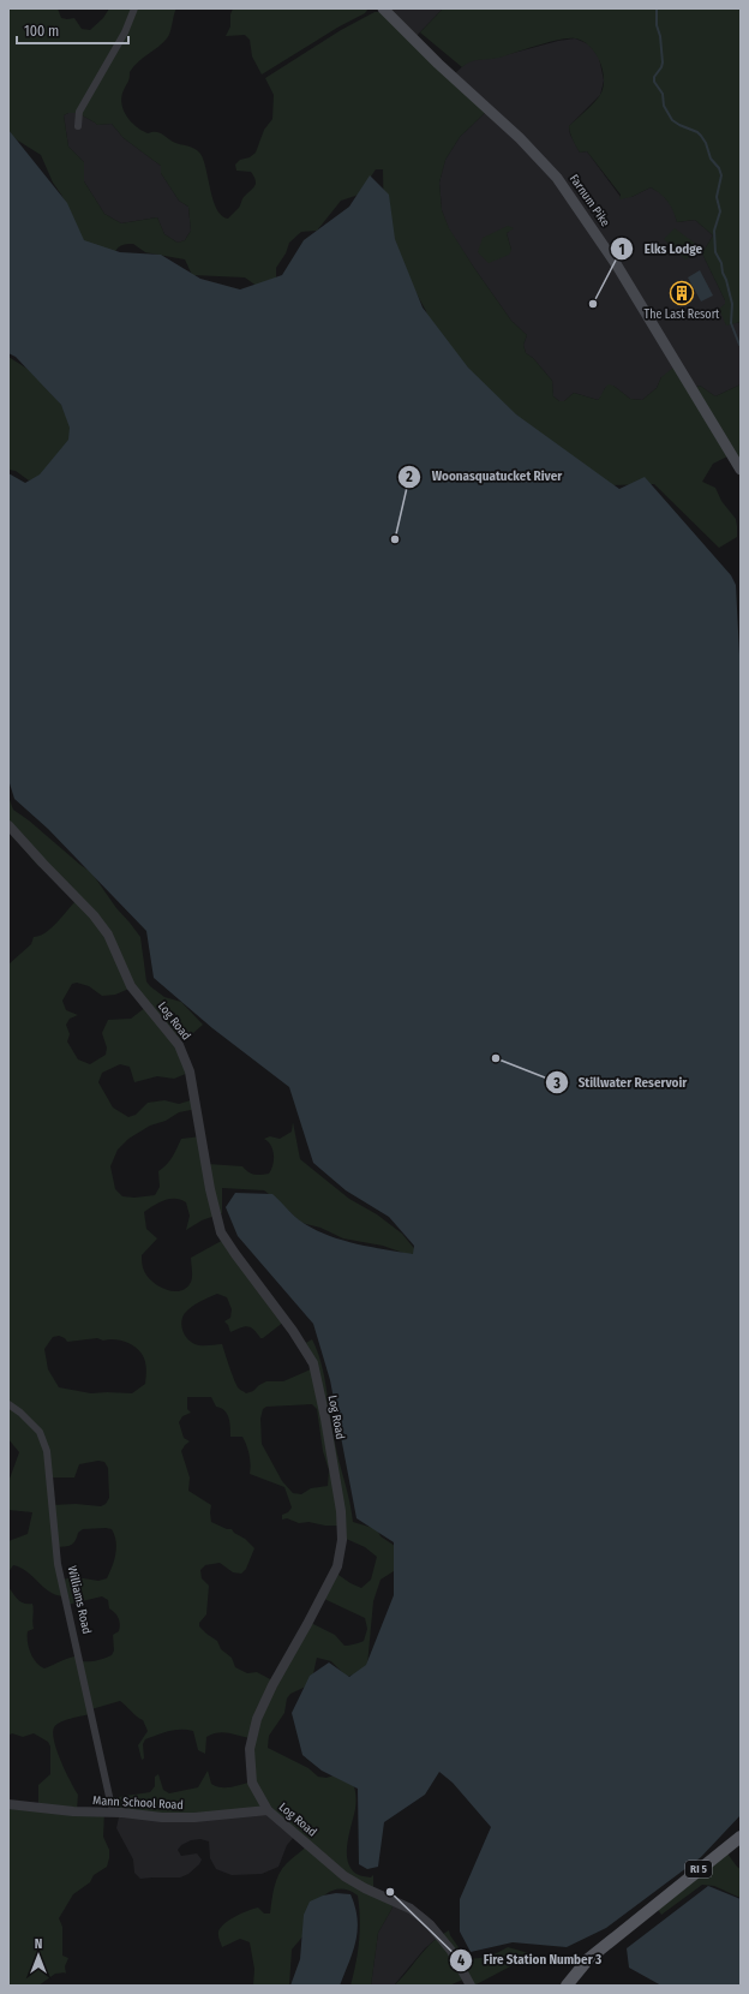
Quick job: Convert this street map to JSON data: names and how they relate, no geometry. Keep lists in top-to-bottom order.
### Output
{
  "streets": {
    "main road": ["Farnum Pike", "RI 5"],
    "street": ["Log Road", "Williams Road", "Mann School Road"]
  },
  "crossings": [
    ["Log Road", "Mann School Road"],
    ["Williams Road", "Mann School Road"]
  ],
  "places": {
    "building": ["The Last Resort"],
    "other": [
      "Elks Lodge",
      "Woonasquatucket River",
      "Stillwater Reservoir",
      "Fire Station Number 3"
    ]
  },
  "scale_bar": "100 m",
  "north": "top"
}
